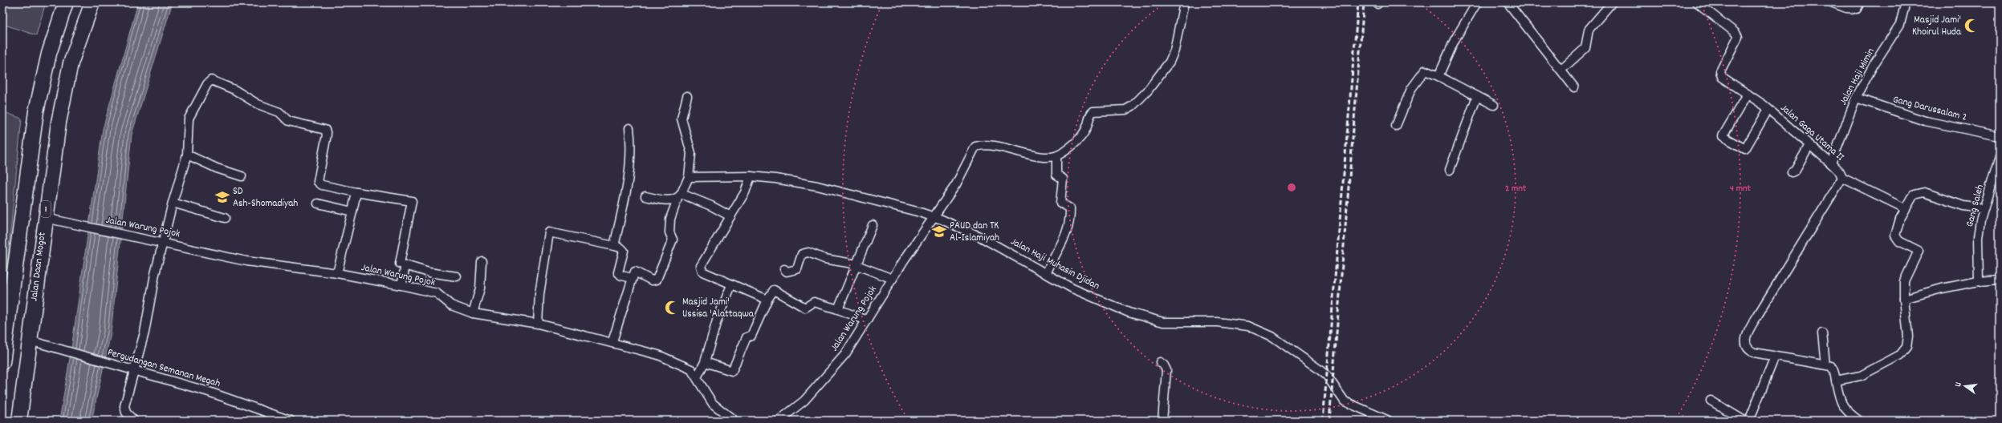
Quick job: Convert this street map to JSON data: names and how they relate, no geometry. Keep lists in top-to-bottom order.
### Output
{
  "streets": {
    "highway": ["1", "Jalan Daan Mogot"],
    "street": [
      "Jalan Haji Mimin",
      "Gang Darussalam 2",
      "Jalan Gaga Utama II",
      "Gang Saleh",
      "Jalan Warung Pojok",
      "Jalan Haji Muhasin Djidan",
      "Pergudangan Semanan Megah"
    ]
  },
  "crossings": [
    ["Jalan Haji Mimin", "Gang Darussalam 2"],
    ["Jalan Haji Mimin", "Jalan Gaga Utama II"],
    ["Jalan Warung Pojok", "Jalan Haji Muhasin Djidan"],
    ["Jalan Warung Pojok", "Jalan Daan Mogot"],
    ["Jalan Daan Mogot", "Pergudangan Semanan Megah"]
  ],
  "places": {
    "mosque": ["Masjid Jami' Khoirul Huda", "Masjid Jami' Ussisa 'Alattaqwa"],
    "school or university": ["SD Ash-Shomadiyah", "PAUD dan TK Al-Islamiyah"]
  },
  "north": "left",
  "rings": ["2 mnt", "4 mnt"]
}
